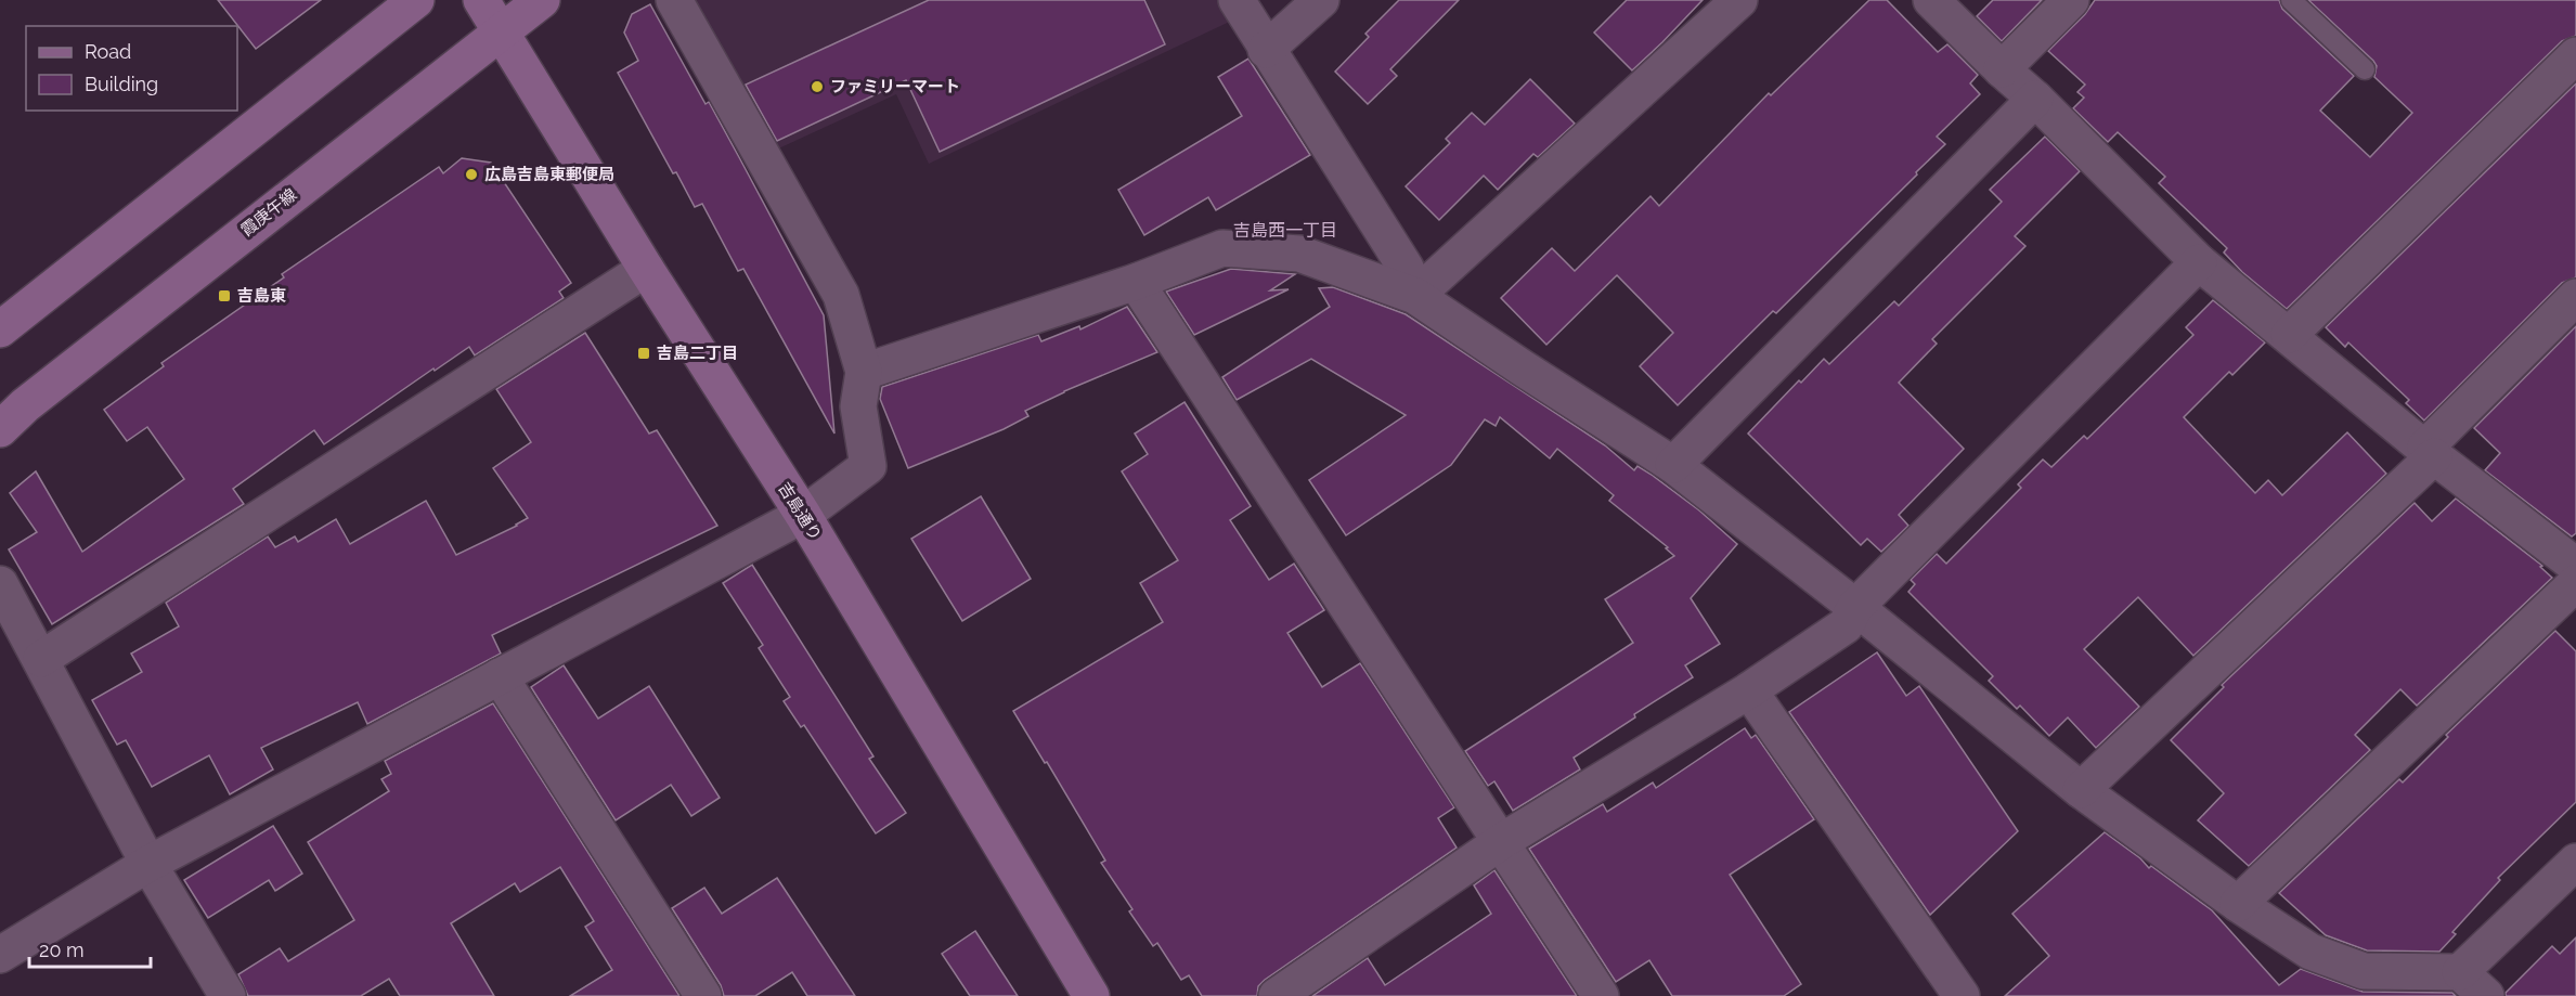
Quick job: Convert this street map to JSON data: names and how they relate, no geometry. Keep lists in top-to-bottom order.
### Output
{
  "streets": {
    "street": ["霞庚午線", "吉島通り"]
  },
  "crossings": [
    ["霞庚午線", "吉島通り"]
  ],
  "districts": ["吉島西一丁目"],
  "places": {
    "other": ["ファミリーマート", "広島吉島東郵便局"],
    "transit": ["吉島東", "吉島二丁目"]
  },
  "legend": ["Road", "Building"],
  "scale_bar": "20 m"
}
